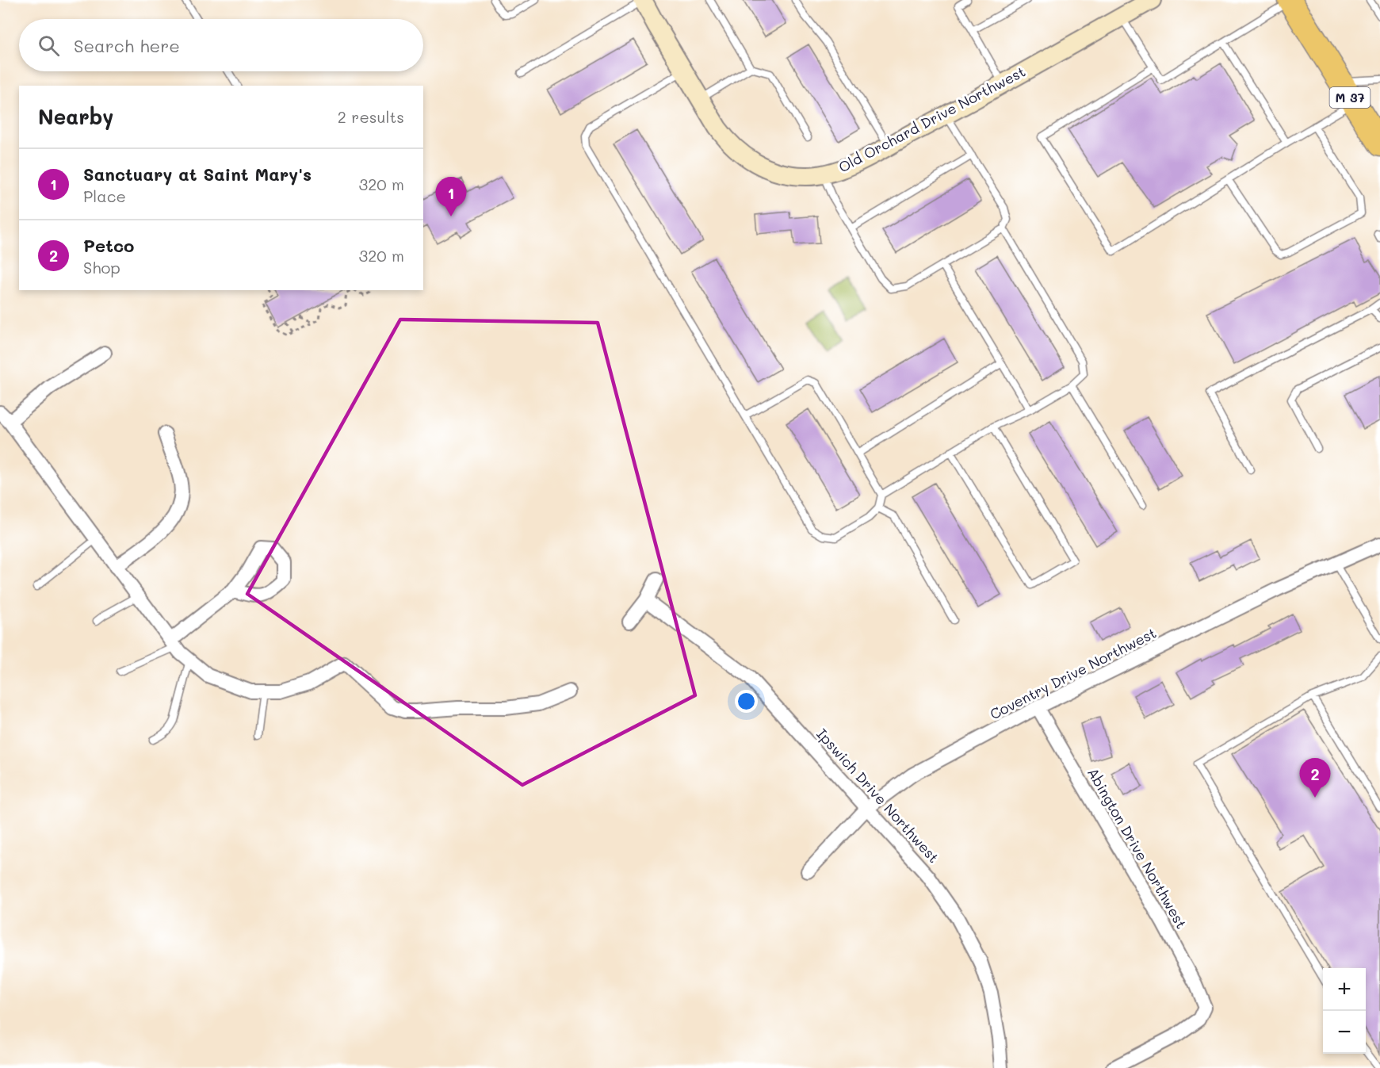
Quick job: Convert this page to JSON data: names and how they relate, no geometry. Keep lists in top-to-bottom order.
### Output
{
  "streets": {
    "highway": ["M 37"],
    "street": [
      "Old Orchard Drive Northwest",
      "Coventry Drive Northwest",
      "Ipswich Drive Northwest",
      "Abington Drive Northwest"
    ]
  },
  "crossings": [
    ["Coventry Drive Northwest", "Ipswich Drive Northwest"],
    ["Coventry Drive Northwest", "Abington Drive Northwest"]
  ],
  "page": {
    "search": "Search here",
    "heading": ["Nearby", "2 results"],
    "list": [
      {
        "mark": "1",
        "name": "Sanctuary at Saint Mary's",
        "note": "Place",
        "value": "320 m"
      },
      {
        "mark": "2",
        "name": "Petco",
        "note": "Shop",
        "value": "320 m"
      }
    ],
    "pins": ["1", "2"],
    "map_buttons": ["+", "−"]
  }
}
